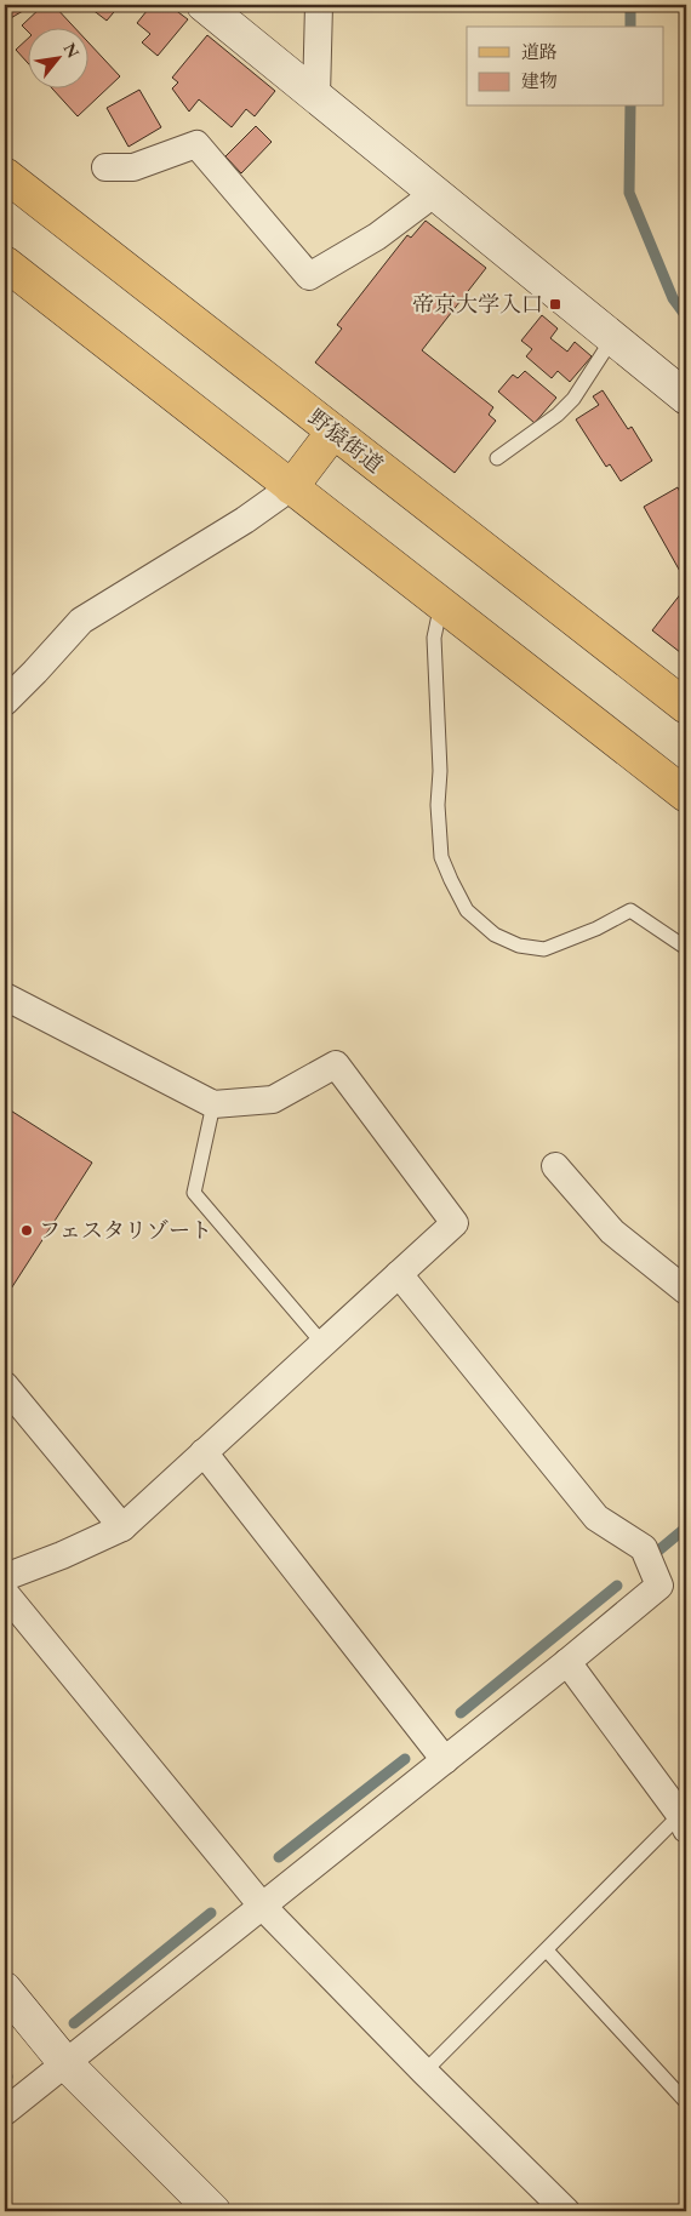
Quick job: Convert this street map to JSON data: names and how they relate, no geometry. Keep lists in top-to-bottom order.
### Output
{
  "streets": {
    "main road": ["野猿街道"]
  },
  "places": {
    "transit": ["帝京大学入口"],
    "other": ["フェスタリゾート"]
  },
  "legend": ["道路", "建物"],
  "north": "top right"
}
